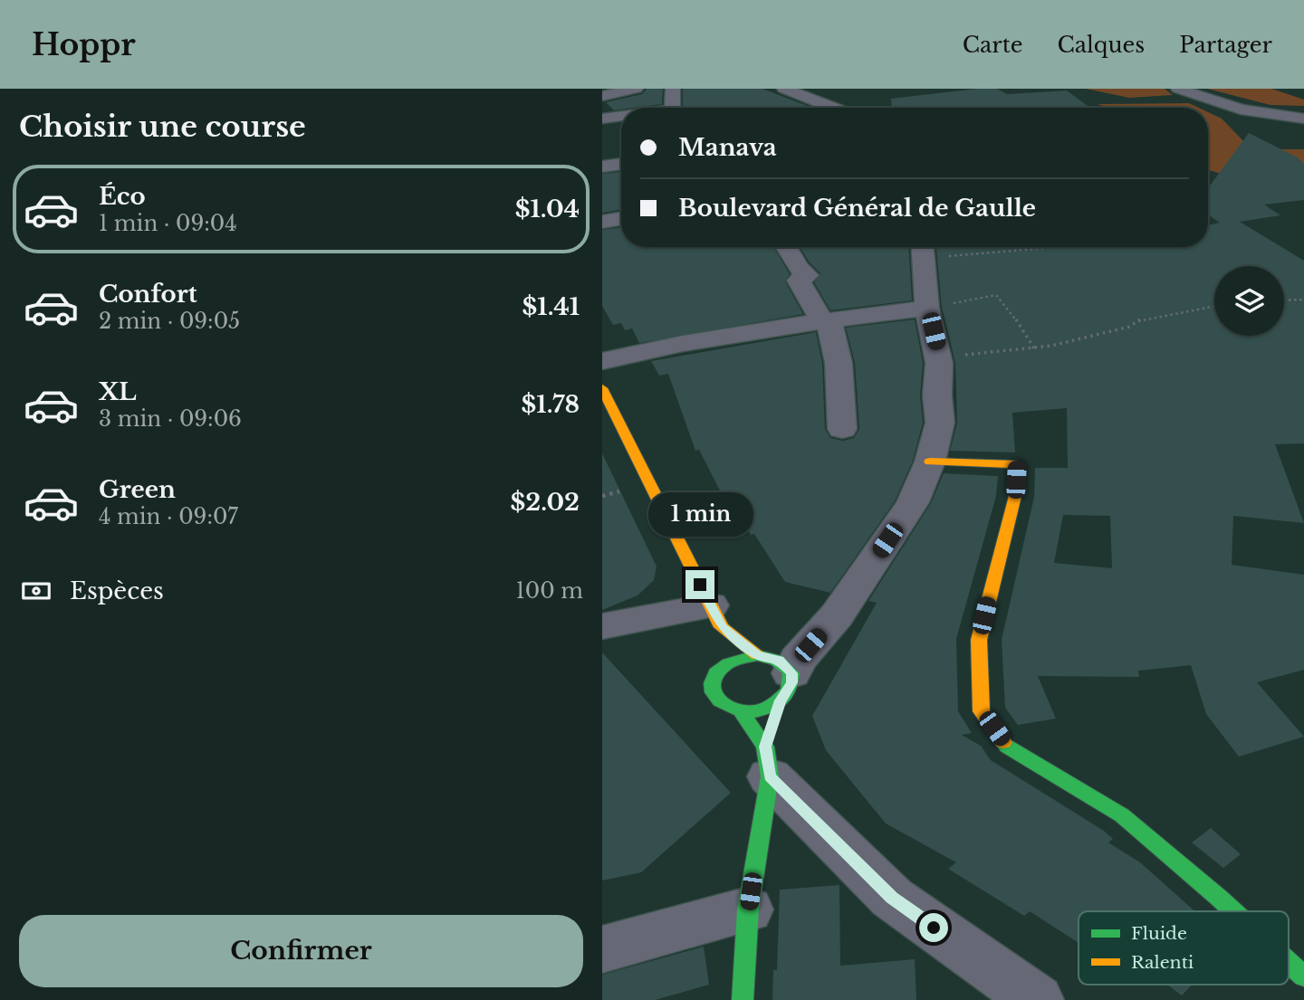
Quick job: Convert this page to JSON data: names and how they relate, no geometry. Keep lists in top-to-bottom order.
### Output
{
  "legend": ["Fluide", "Ralenti"],
  "page": {
    "header": "Hoppr",
    "nav": ["Carte", "Calques", "Partager"],
    "heading": "Choisir une course",
    "banner": ["Manava", "Boulevard Général de Gaulle"],
    "list": [
      {
        "name": "Éco",
        "note": "1 min · 09:04",
        "value": "$1.04"
      },
      {
        "name": "Confort",
        "note": "2 min · 09:05",
        "value": "$1.41"
      },
      {
        "name": "XL",
        "note": "3 min · 09:06",
        "value": "$1.78"
      },
      {
        "name": "Green",
        "note": "4 min · 09:07",
        "value": "$2.02"
      }
    ],
    "bubble": "1 min",
    "pay": ["Espèces", "100 m"],
    "buttons": "Confirmer"
  }
}
